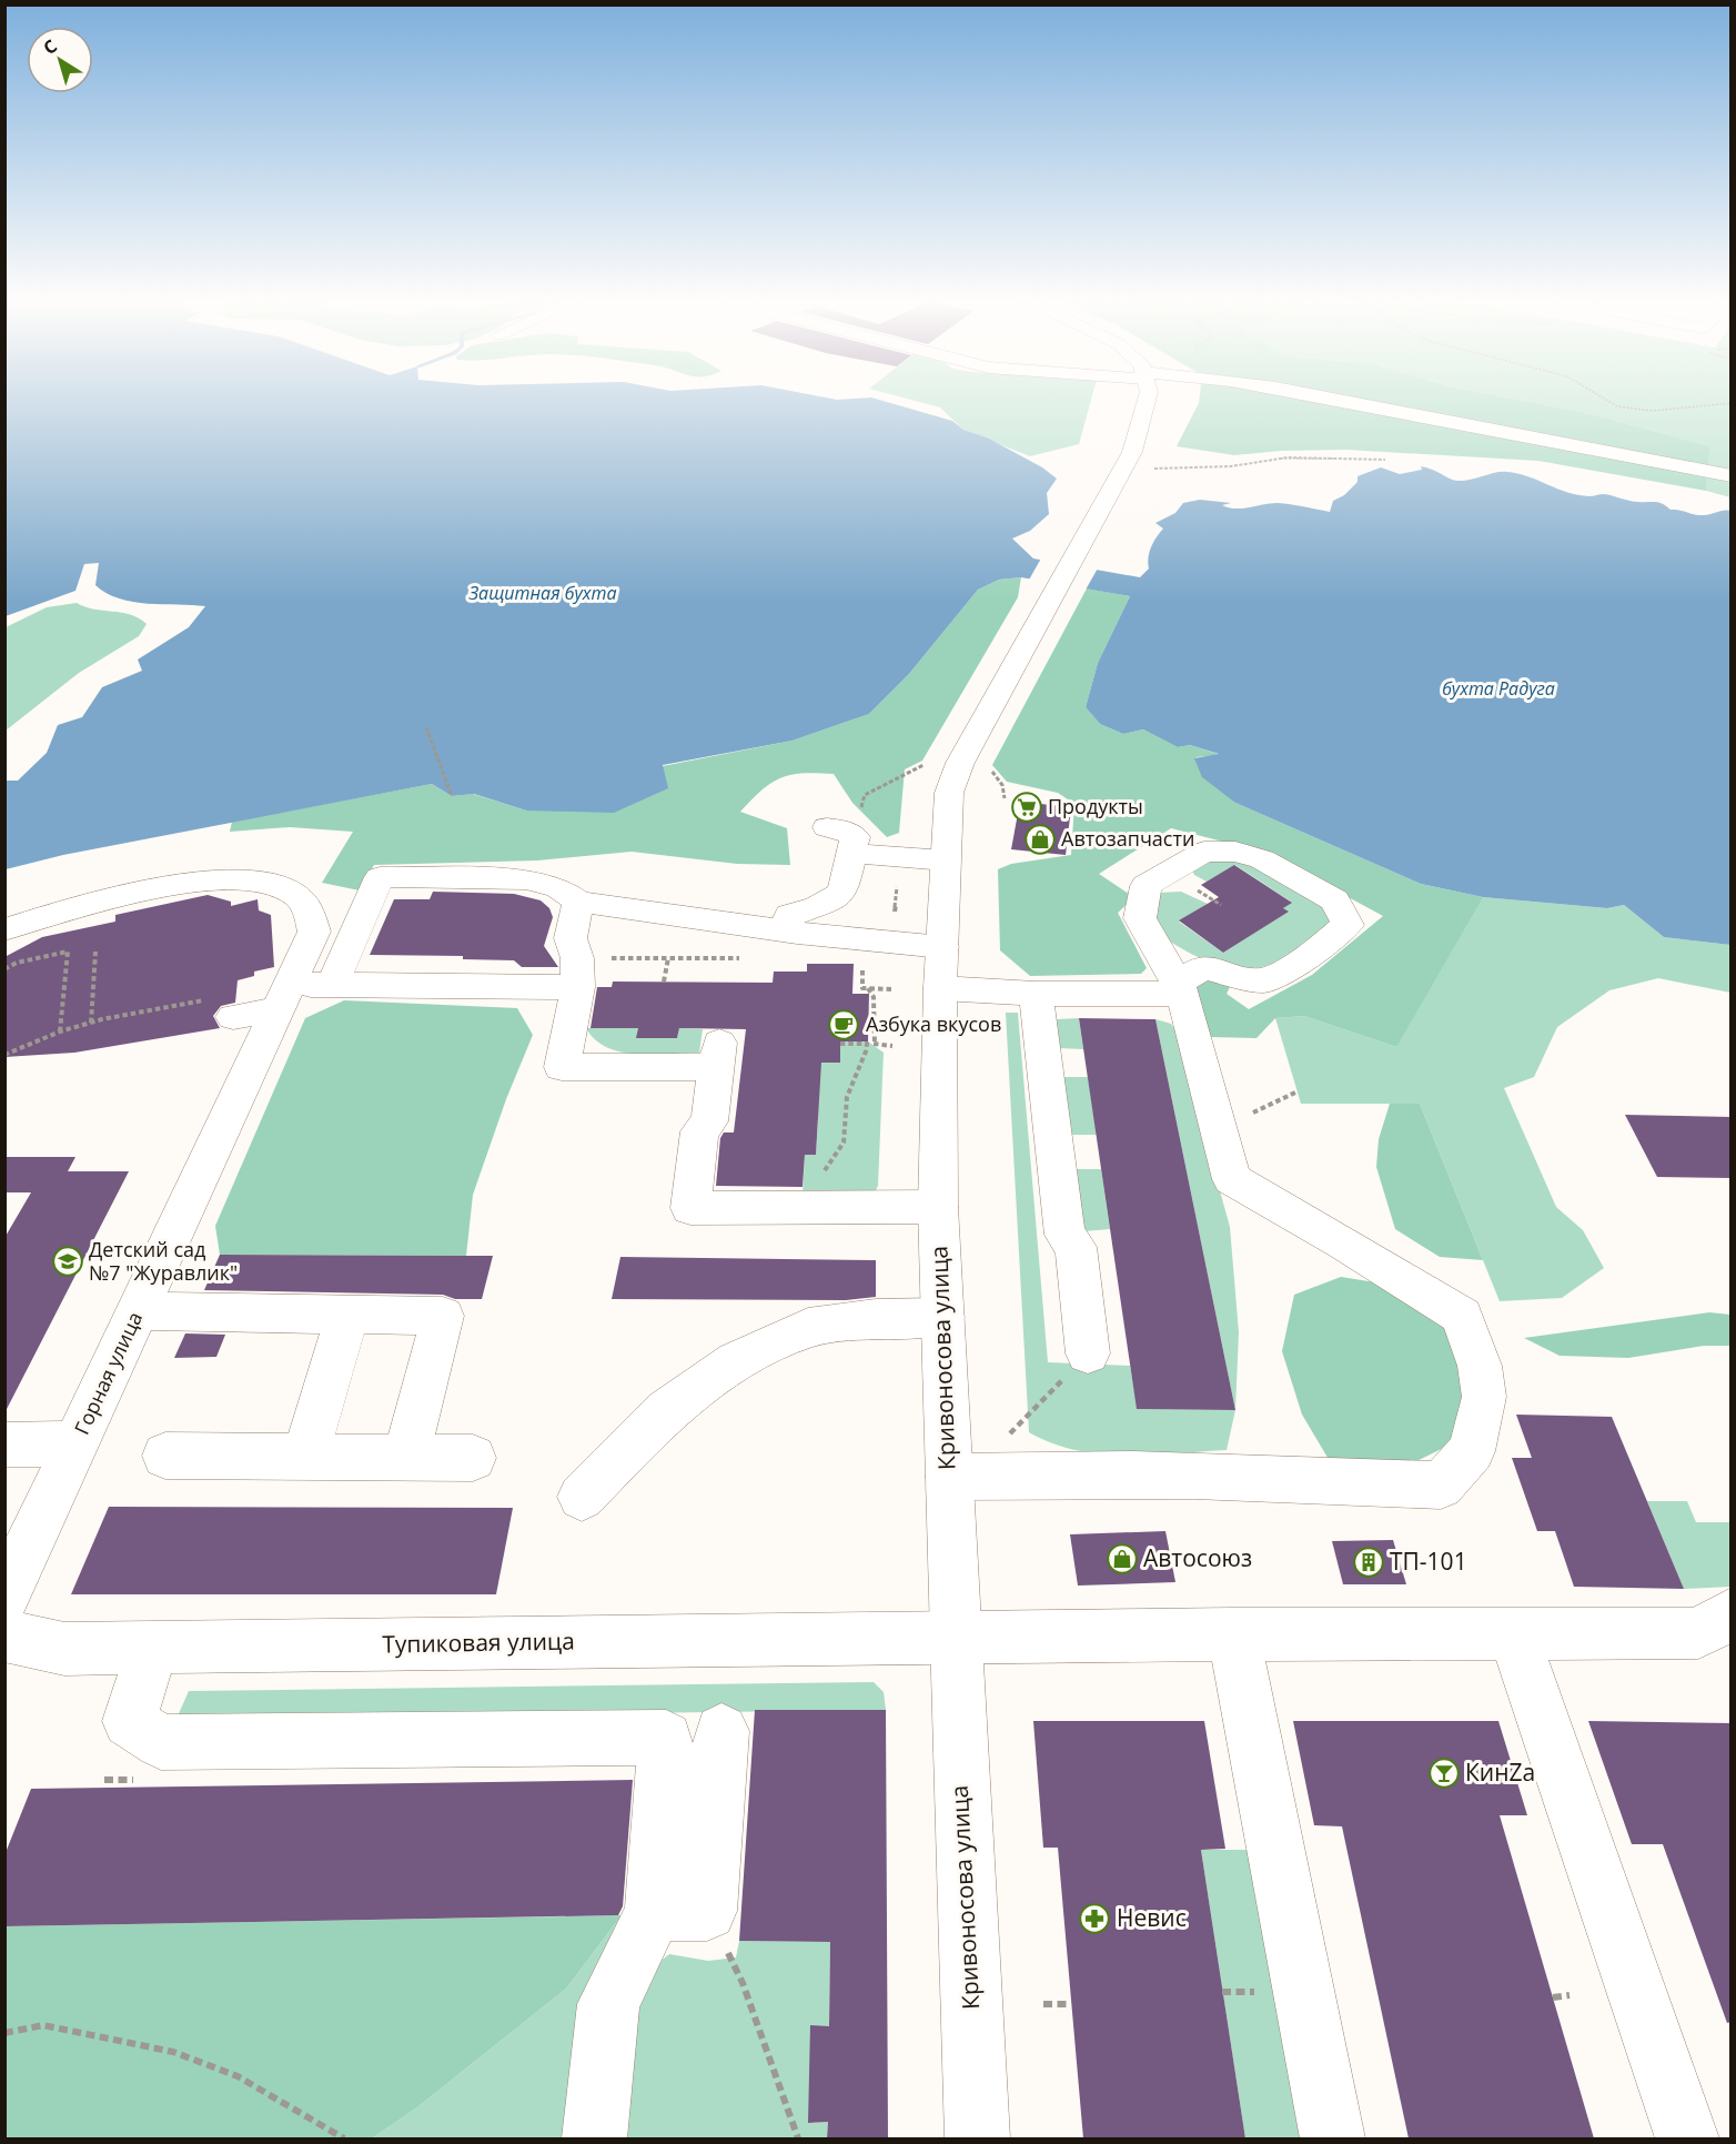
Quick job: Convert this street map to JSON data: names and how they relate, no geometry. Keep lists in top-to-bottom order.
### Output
{
  "streets": {
    "street": ["Кривоносова улица", "Горная улица", "Тупиковая улица"]
  },
  "crossings": [
    ["Кривоносова улица", "Тупиковая улица"]
  ],
  "water": ["Защитная бухта", "бухта Радуга"],
  "places": {
    "supermarket": ["Продукты"],
    "shop": ["Автозапчасти", "Автосоюз"],
    "cafe": ["Азбука вкусов"],
    "school or university": ["Детский сад №7 \"Журавлик\""],
    "building": ["ТП-101"],
    "bar": ["КинZa"],
    "pharmacy": ["Невис"]
  },
  "north": "top left"
}
